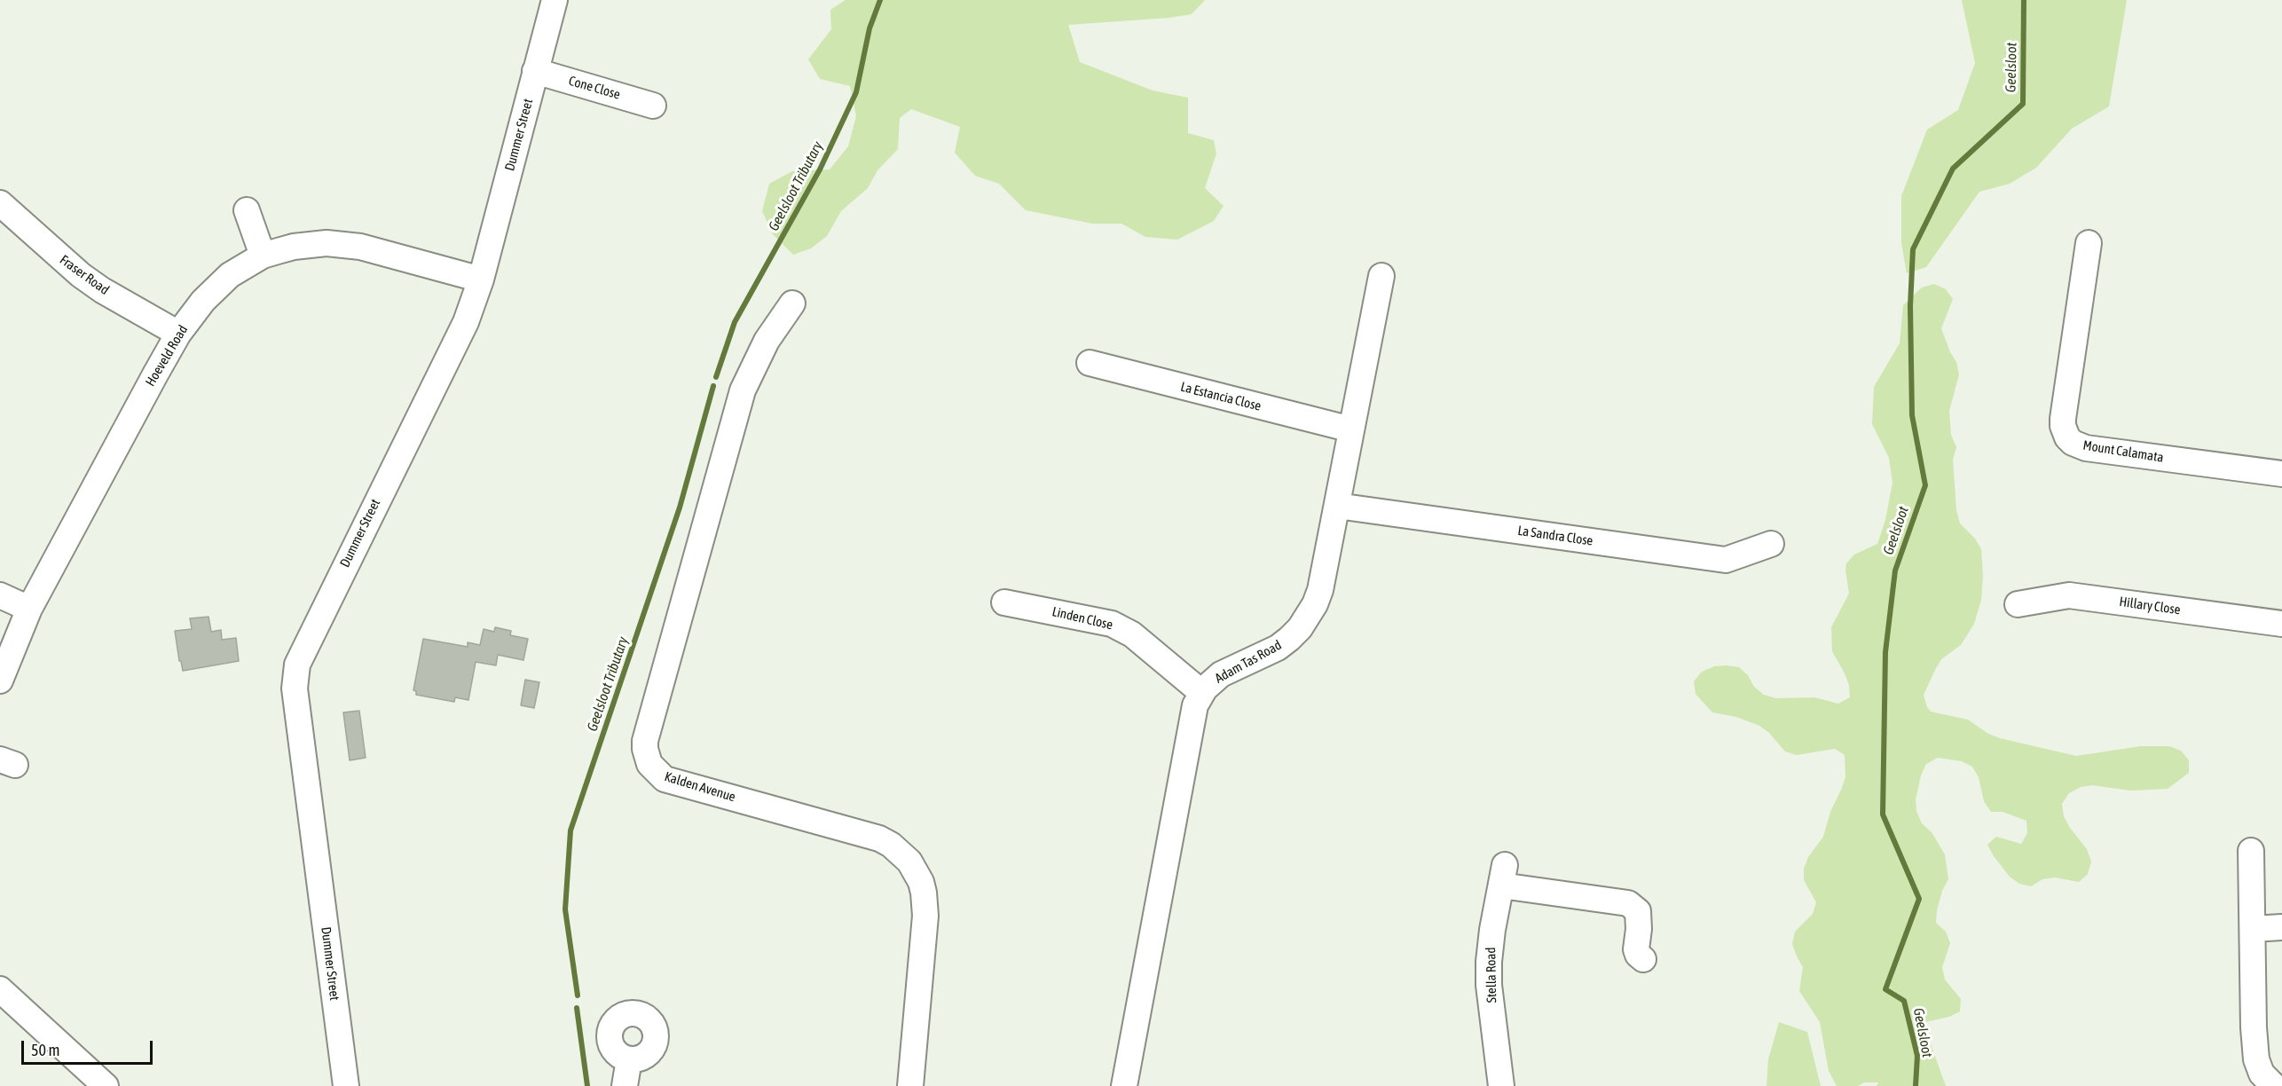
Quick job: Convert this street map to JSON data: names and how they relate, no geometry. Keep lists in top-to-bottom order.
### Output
{
  "streets": {
    "street": [
      "Cone Close",
      "Dummer Street",
      "Fraser Road",
      "Hoeveld Road",
      "La Estancia Close",
      "Mount Calamata",
      "La Sandra Close",
      "Hillary Close",
      "Linden Close",
      "Adam Tas Road",
      "Kalden Avenue",
      "Stella Road"
    ]
  },
  "crossings": [
    ["Cone Close", "Dummer Street"],
    ["Dummer Street", "Hoeveld Road"],
    ["Fraser Road", "Hoeveld Road"],
    ["La Estancia Close", "Adam Tas Road"],
    ["La Sandra Close", "Adam Tas Road"],
    ["Linden Close", "Adam Tas Road"]
  ],
  "water": ["Geelsloot", "Geelsloot Tributary"],
  "scale_bar": "50 m"
}
